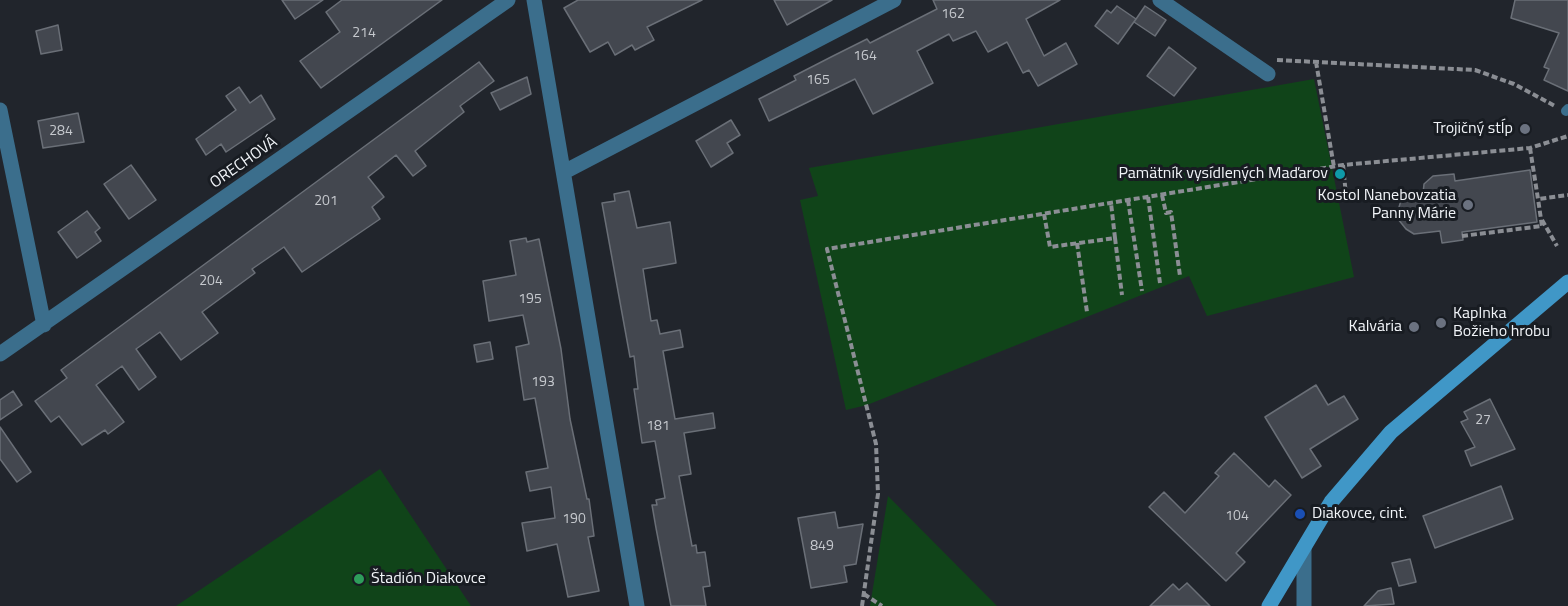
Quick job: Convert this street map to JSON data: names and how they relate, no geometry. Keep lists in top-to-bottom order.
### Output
{
  "streets": {
    "street": ["ORECHOVÁ"]
  },
  "places": [
    "Trojičný stĺp",
    "Pamätník vysídlených Maďarov",
    "Kostol Nanebovzatia Panny Márie",
    "Kaplnka Božieho hrobu",
    "Kalvária",
    "Diakovce, cint.",
    "Štadión Diakovce"
  ],
  "house_numbers": [
    "162",
    "214",
    "164",
    "165",
    "284",
    "201",
    "204",
    "195",
    "193",
    "27",
    "181",
    "104",
    "190",
    "849"
  ]
}
